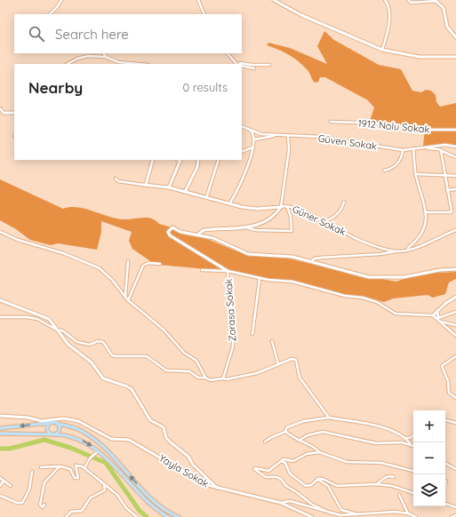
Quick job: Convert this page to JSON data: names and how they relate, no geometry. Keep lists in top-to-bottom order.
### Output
{
  "streets": {
    "street": [
      "1912 Nolu Sokak",
      "Güven Sokak",
      "Güner Sokak",
      "Zorasa Sokak",
      "Yayla Sokak"
    ]
  },
  "page": {
    "search": "Search here",
    "heading": ["Nearby", "0 results"],
    "map_buttons": ["+", "−"]
  }
}
